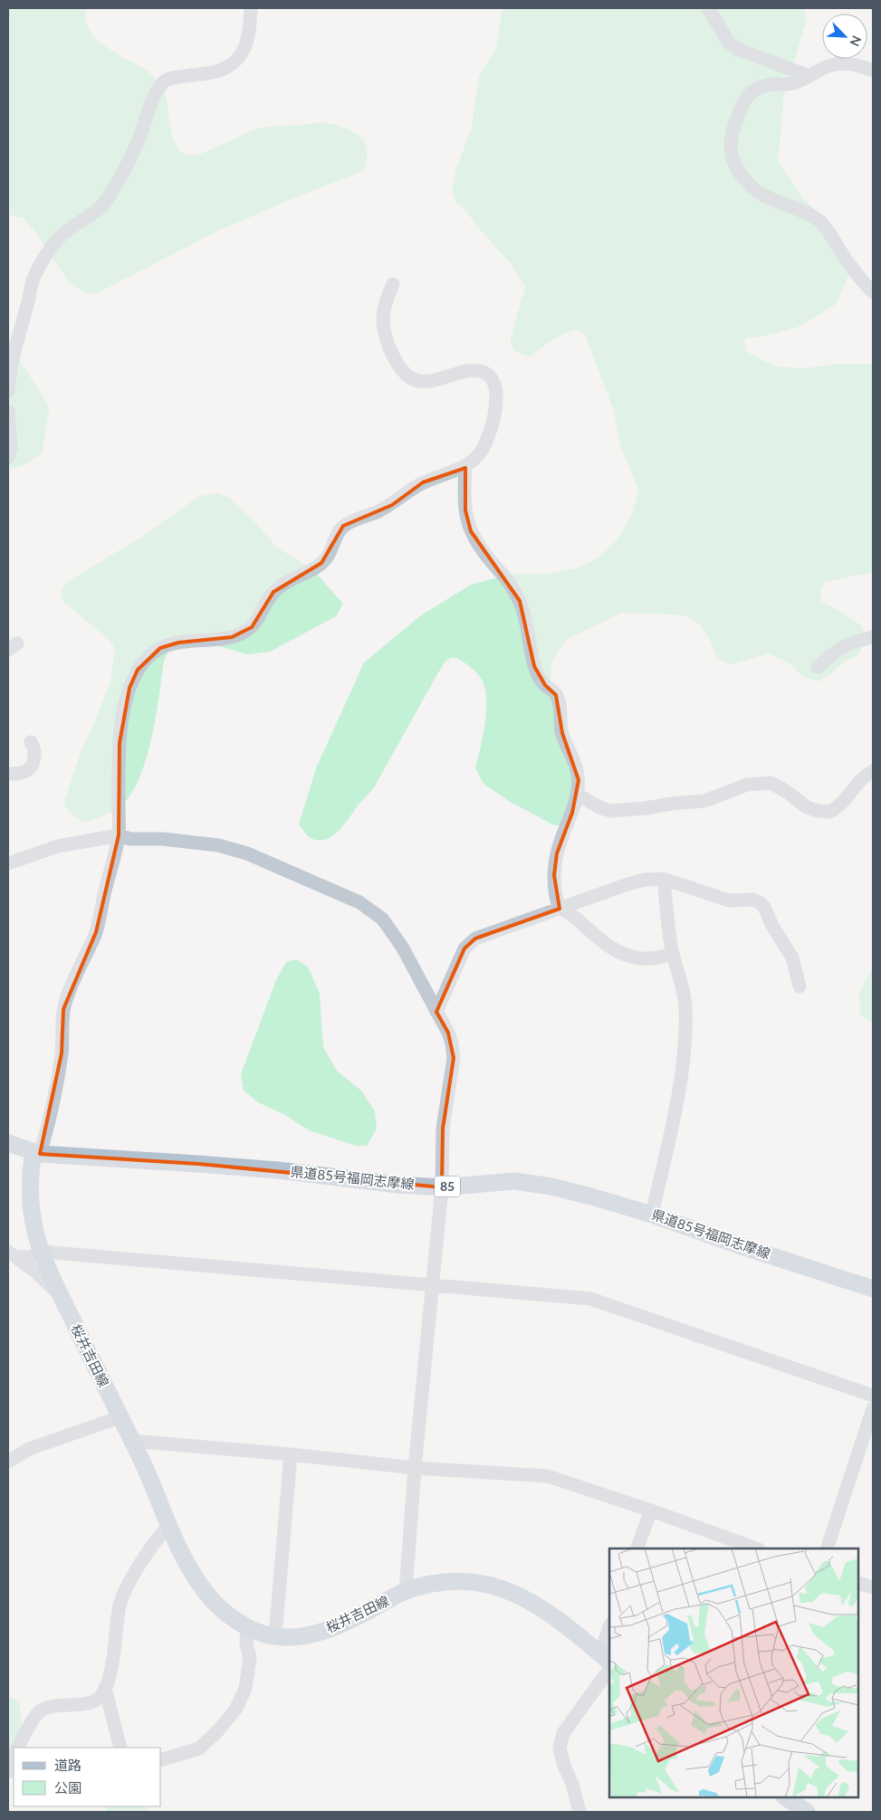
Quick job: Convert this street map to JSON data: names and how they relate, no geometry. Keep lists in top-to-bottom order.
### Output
{
  "streets": {
    "main road": ["県道85号福岡志摩線", "85", "桜井吉田線"]
  },
  "crossings": [
    ["県道85号福岡志摩線", "桜井吉田線"]
  ],
  "legend": ["道路", "公園"],
  "north": "bottom right"
}
